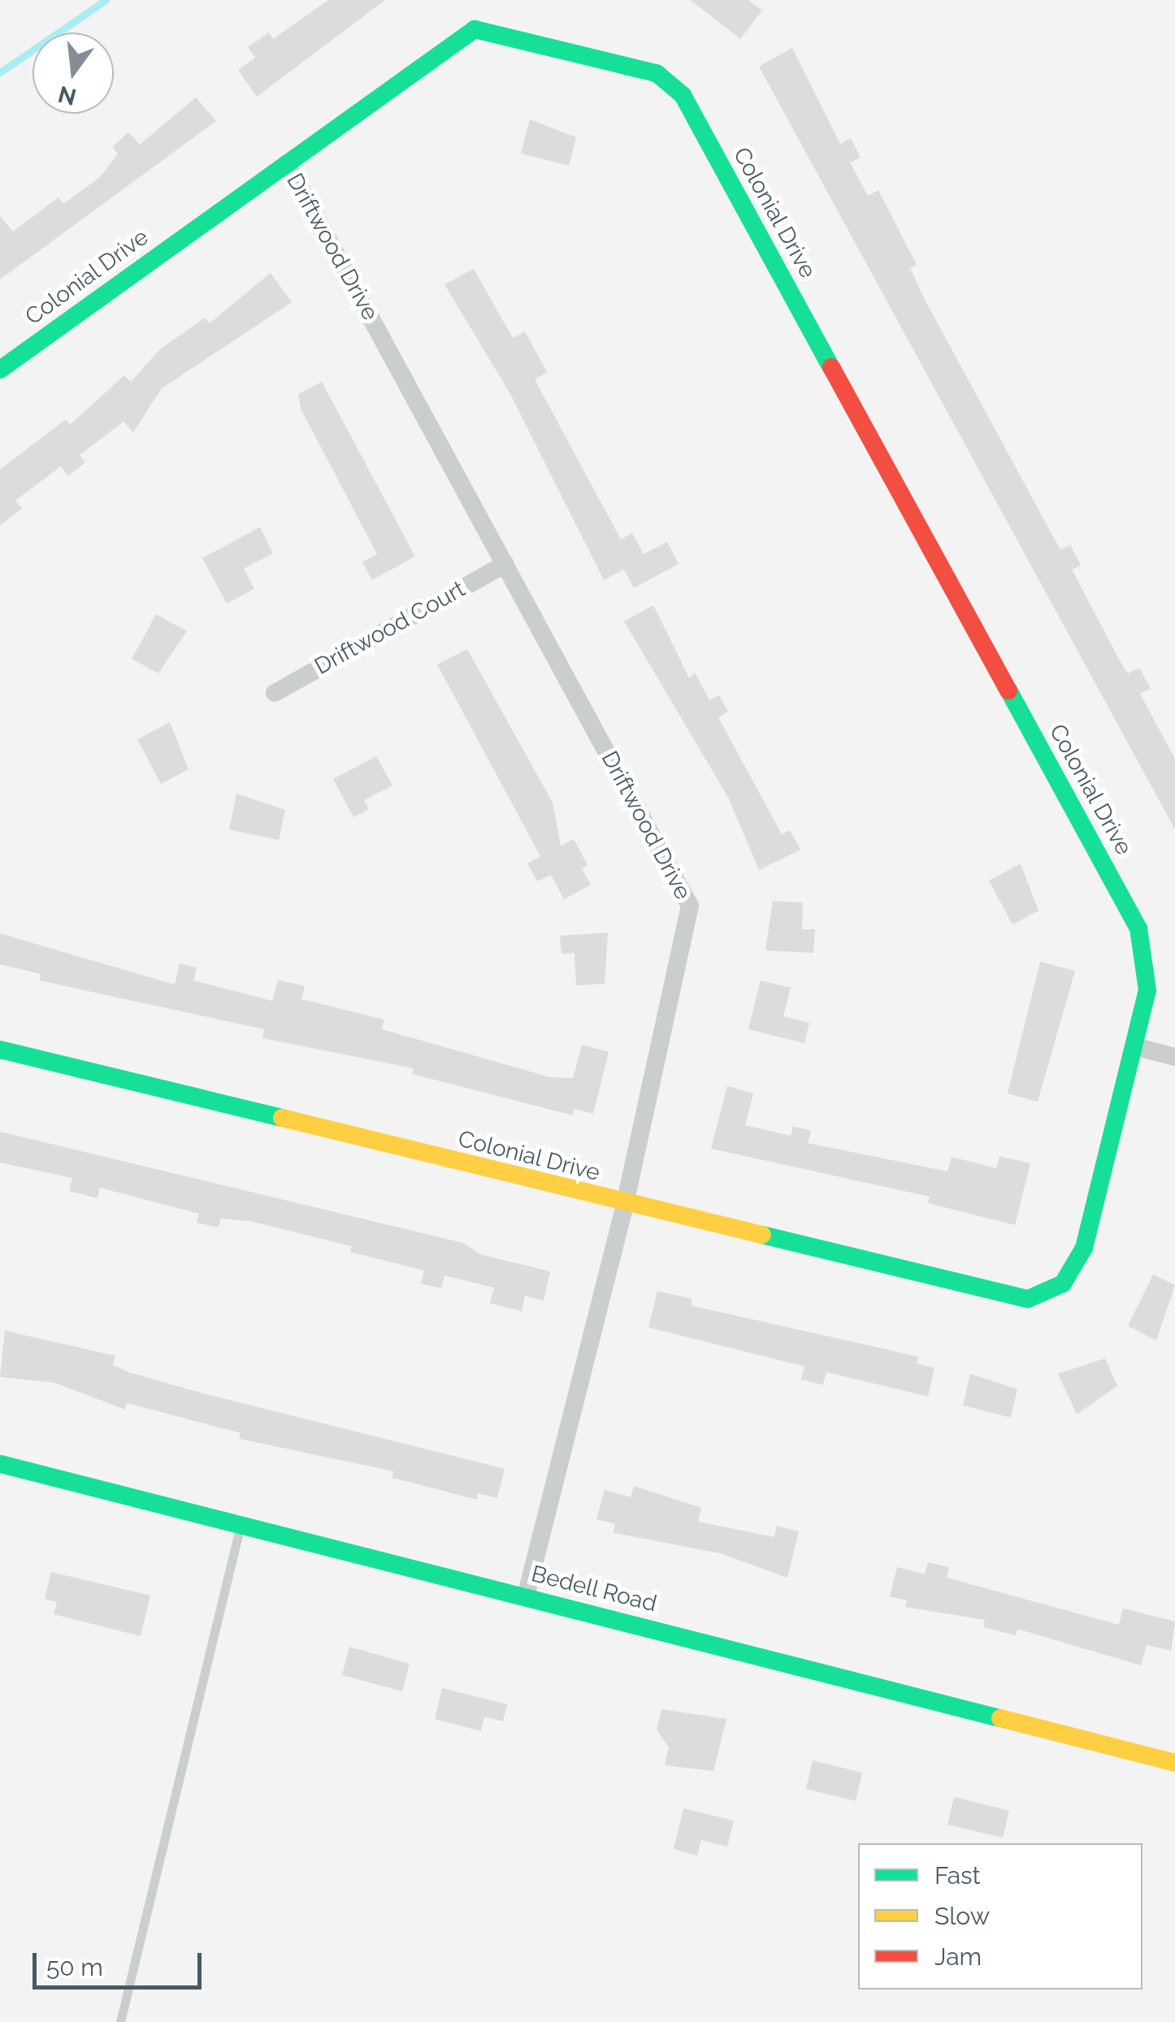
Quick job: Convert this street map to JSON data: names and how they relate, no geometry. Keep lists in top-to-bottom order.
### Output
{
  "streets": {
    "street": [
      "Colonial Drive",
      "Driftwood Drive",
      "Driftwood Court",
      "Bedell Road"
    ]
  },
  "crossings": [
    ["Colonial Drive", "Driftwood Drive"],
    ["Driftwood Drive", "Driftwood Court"],
    ["Driftwood Drive", "Bedell Road"]
  ],
  "legend": ["Fast", "Slow", "Jam"],
  "scale_bar": "50 m",
  "north": "bottom"
}
